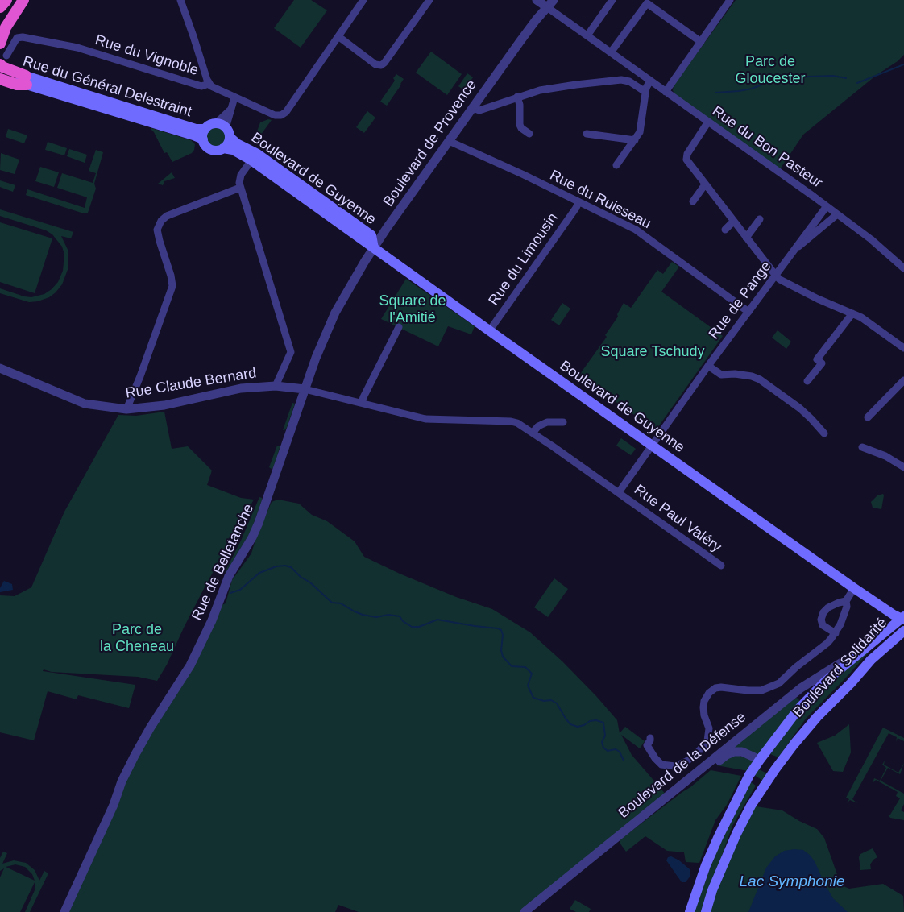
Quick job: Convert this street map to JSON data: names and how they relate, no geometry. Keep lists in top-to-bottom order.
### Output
{
  "streets": {
    "main road": ["Rue du Général Delestraint", "Boulevard de Guyenne", "Boulevard Solidarité"],
    "street": [
      "Rue du Vignoble",
      "Boulevard de Provence",
      "Rue du Bon Pasteur",
      "Rue du Ruisseau",
      "Rue du Limousin",
      "Rue de Pange",
      "Rue Claude Bernard",
      "Rue Paul Valéry",
      "Rue de Belletanche",
      "Boulevard de la Défense"
    ]
  },
  "crossings": [
    ["Rue du Général Delestraint", "Boulevard de Guyenne"],
    ["Boulevard de Provence", "Rue du Bon Pasteur"],
    ["Boulevard de Provence", "Boulevard de Guyenne"],
    ["Boulevard de Provence", "Rue du Ruisseau"],
    ["Boulevard de Provence", "Rue Claude Bernard"],
    ["Boulevard de Provence", "Rue de Belletanche"],
    ["Rue du Bon Pasteur", "Rue de Pange"],
    ["Boulevard de Guyenne", "Rue du Limousin"],
    ["Boulevard de Guyenne", "Rue de Pange"],
    ["Boulevard de Guyenne", "Boulevard Solidarité"],
    ["Rue du Ruisseau", "Rue du Limousin"],
    ["Rue du Ruisseau", "Rue de Pange"],
    ["Rue Claude Bernard", "Rue Paul Valéry"],
    ["Rue Claude Bernard", "Rue de Belletanche"],
    ["Boulevard Solidarité", "Boulevard de la Défense"]
  ],
  "water": ["Lac Symphonie"],
  "parks": [
    "Parc de Gloucester",
    "Square de l'Amitié",
    "Square Tschudy",
    "Parc de la Cheneau"
  ]
}
